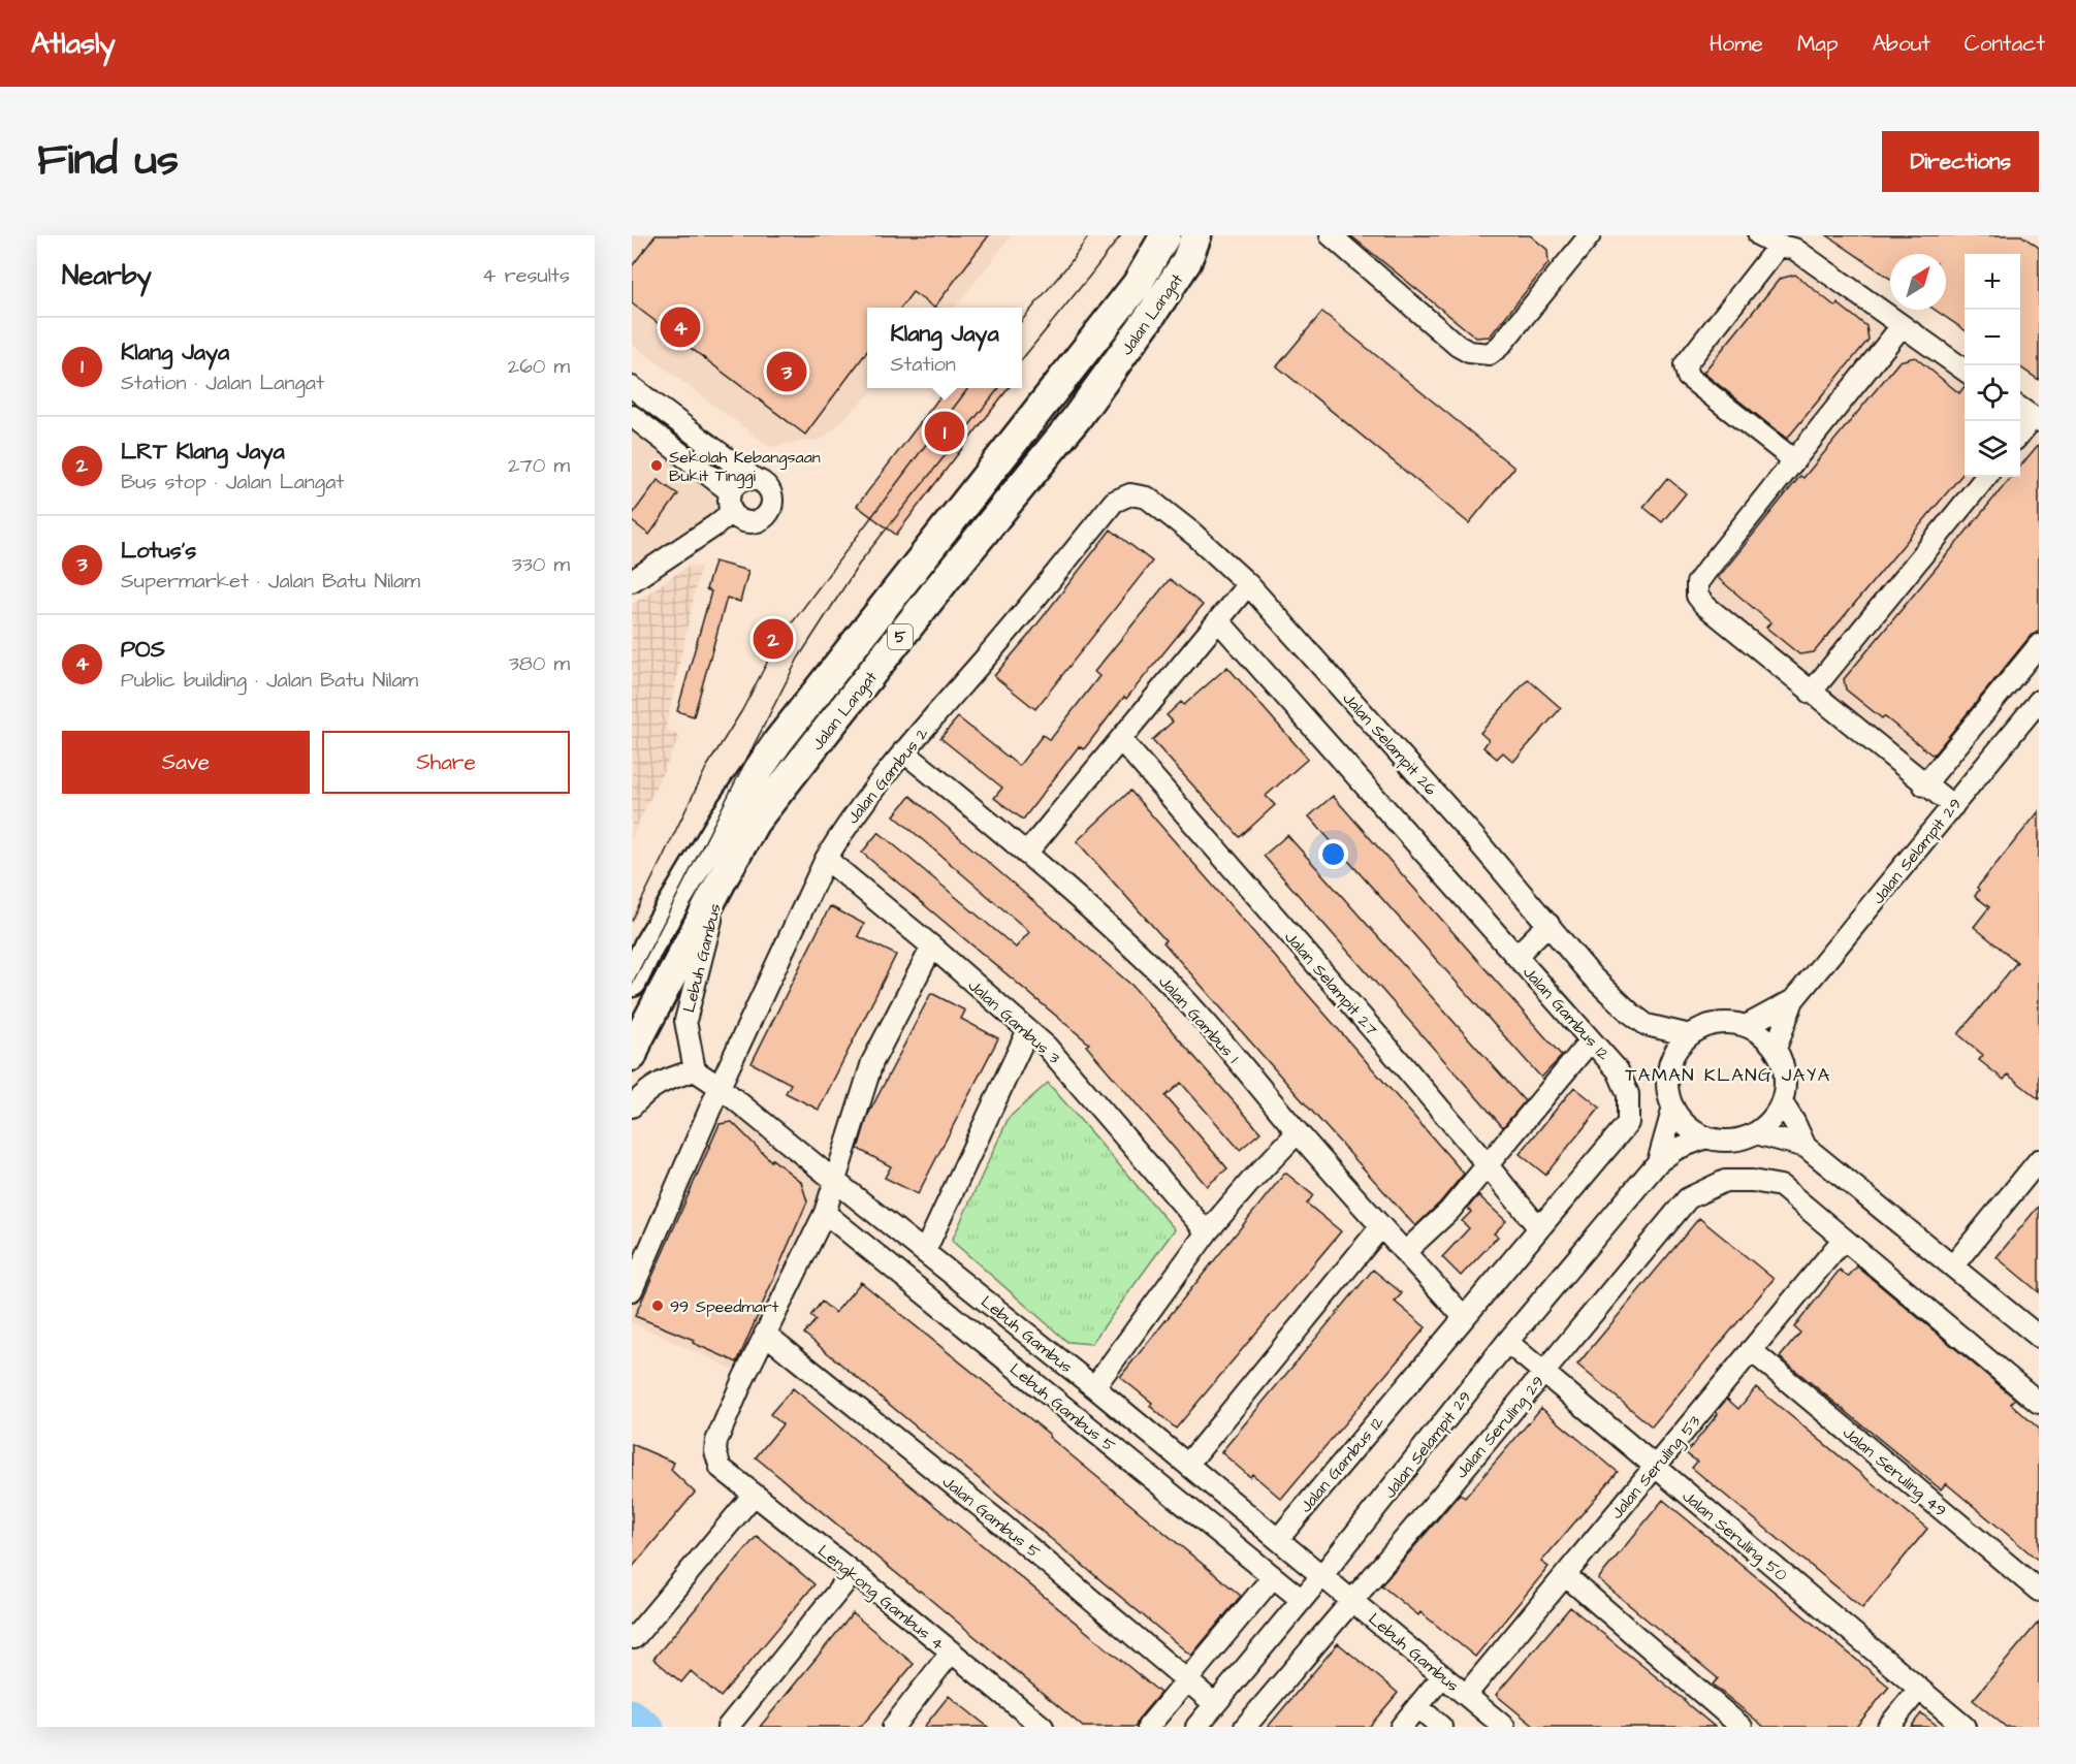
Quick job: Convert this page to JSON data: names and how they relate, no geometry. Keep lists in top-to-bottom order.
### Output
{
  "streets": {
    "highway": ["Jalan Langat", "5"],
    "street": [
      "Jalan Selampit 26",
      "Jalan Gambus 2",
      "Jalan Selampit 29",
      "Lebuh Gambus",
      "Jalan Selampit 27",
      "Jalan Gambus 12",
      "Jalan Gambus 1",
      "Jalan Gambus 3",
      "Lebuh Gambus 5",
      "Jalan Seruling 29",
      "Jalan Seruling 53",
      "Jalan Seruling 49",
      "Jalan Gambus 5",
      "Jalan Seruling 50",
      "Lengkong Gambus 4"
    ]
  },
  "crossings": [
    ["Jalan Langat", "Lebuh Gambus"],
    ["Jalan Selampit 26", "Jalan Gambus 2"],
    ["Jalan Selampit 26", "Jalan Selampit 29"],
    ["Jalan Gambus 2", "Lebuh Gambus"],
    ["Jalan Gambus 2", "Jalan Gambus 1"],
    ["Jalan Gambus 2", "Jalan Gambus 3"],
    ["Jalan Selampit 29", "Lebuh Gambus"],
    ["Jalan Selampit 29", "Lebuh Gambus 5"],
    ["Jalan Selampit 29", "Jalan Gambus 5"],
    ["Jalan Selampit 29", "Jalan Seruling 50"],
    ["Lebuh Gambus", "Jalan Gambus 12"],
    ["Lebuh Gambus", "Jalan Seruling 29"],
    ["Lebuh Gambus", "Jalan Seruling 53"],
    ["Jalan Selampit 27", "Jalan Gambus 12"],
    ["Jalan Gambus 12", "Jalan Gambus 1"],
    ["Jalan Seruling 29", "Jalan Seruling 53"],
    ["Jalan Seruling 29", "Jalan Seruling 50"],
    ["Jalan Seruling 53", "Jalan Seruling 49"],
    ["Jalan Seruling 53", "Jalan Seruling 50"],
    ["Jalan Gambus 5", "Lengkong Gambus 4"]
  ],
  "districts": ["TAMAN KLANG JAYA"],
  "places": ["Sekolah Kebangsaan Bukit Tinggi", "99 Speedmart"],
  "north": "top right",
  "page": {
    "header": "Atlasly",
    "nav": [
      "Home",
      "Map",
      "About",
      "Contact"
    ],
    "title": "Find us",
    "buttons": [
      "Directions",
      ["Save", "Share"]
    ],
    "heading": ["Nearby", "4 results"],
    "map_buttons": ["+", "−"],
    "pins": [
      "4",
      "3",
      "1",
      "2"
    ],
    "popup": ["Klang Jaya", "Station"],
    "list": [
      {
        "mark": "1",
        "name": "Klang Jaya",
        "note": "Station · Jalan Langat",
        "value": "260 m"
      },
      {
        "mark": "2",
        "name": "LRT Klang Jaya",
        "note": "Bus stop · Jalan Langat",
        "value": "270 m"
      },
      {
        "mark": "3",
        "name": "Lotus's",
        "note": "Supermarket · Jalan Batu Nilam",
        "value": "330 m"
      },
      {
        "mark": "4",
        "name": "POS",
        "note": "Public building · Jalan Batu Nilam",
        "value": "380 m"
      }
    ]
  }
}
